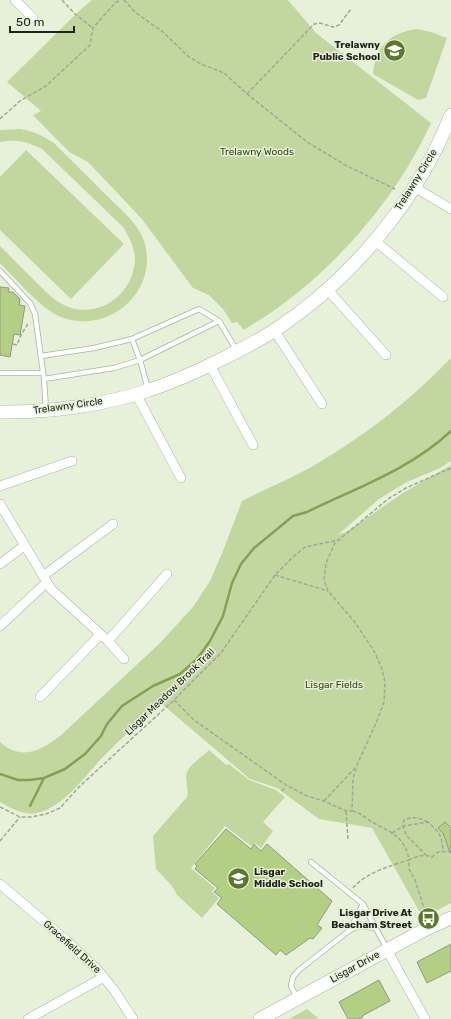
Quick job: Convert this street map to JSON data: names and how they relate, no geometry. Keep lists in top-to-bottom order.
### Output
{
  "streets": {
    "street": ["Trelawny Circle", "Gracefield Drive", "Lisgar Drive"],
    "path": ["Lisgar Meadow Brook Trail"]
  },
  "parks": ["Trelawny Woods", "Lisgar Fields"],
  "places": {
    "school or university": ["Trelawny Public School", "Lisgar Middle School"],
    "bus stop": ["Lisgar Drive At Beacham Street"]
  },
  "scale_bar": "50 m"
}
